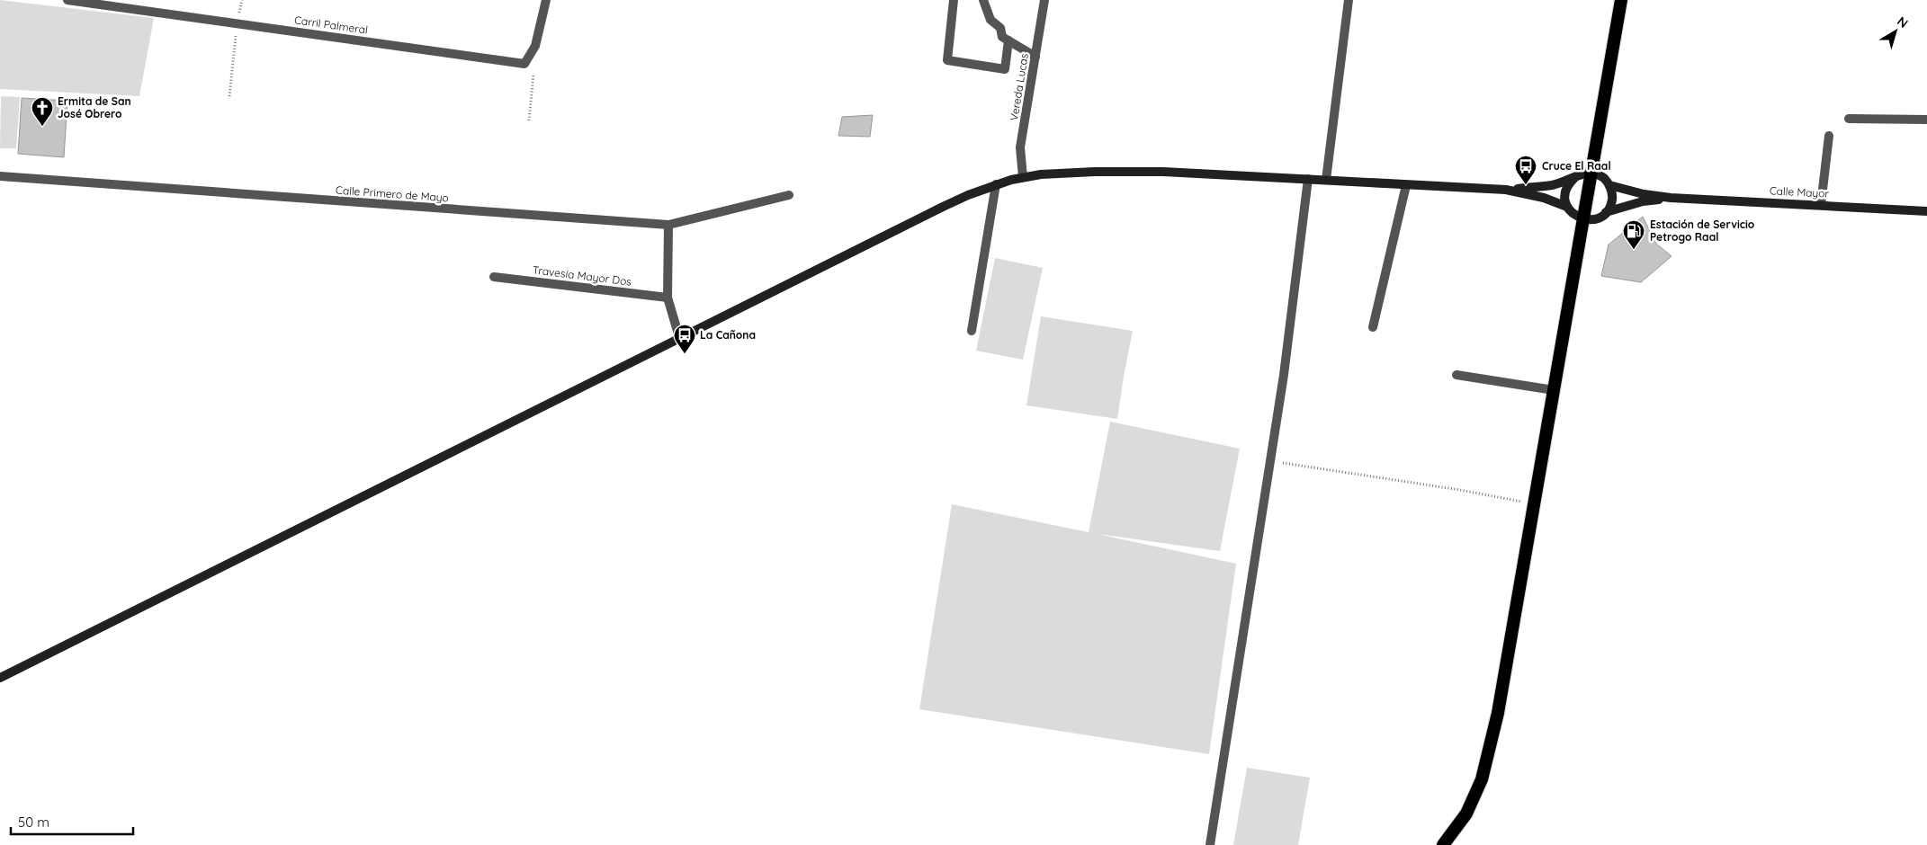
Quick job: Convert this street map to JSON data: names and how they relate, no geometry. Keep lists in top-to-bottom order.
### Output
{
  "streets": {
    "main road": ["Calle Mayor"],
    "street": [
      "Carril Palmeral",
      "Vereda Lucas",
      "Calle Primero de Mayo",
      "Travesía Mayor Dos"
    ]
  },
  "places": {
    "church": ["Ermita de San José Obrero"],
    "bus stop": ["Cruce El Raal", "La Cañona"],
    "fuel station": ["Estación de Servicio Petrogo Raal"]
  },
  "scale_bar": "50 m",
  "north": "top right"
}
